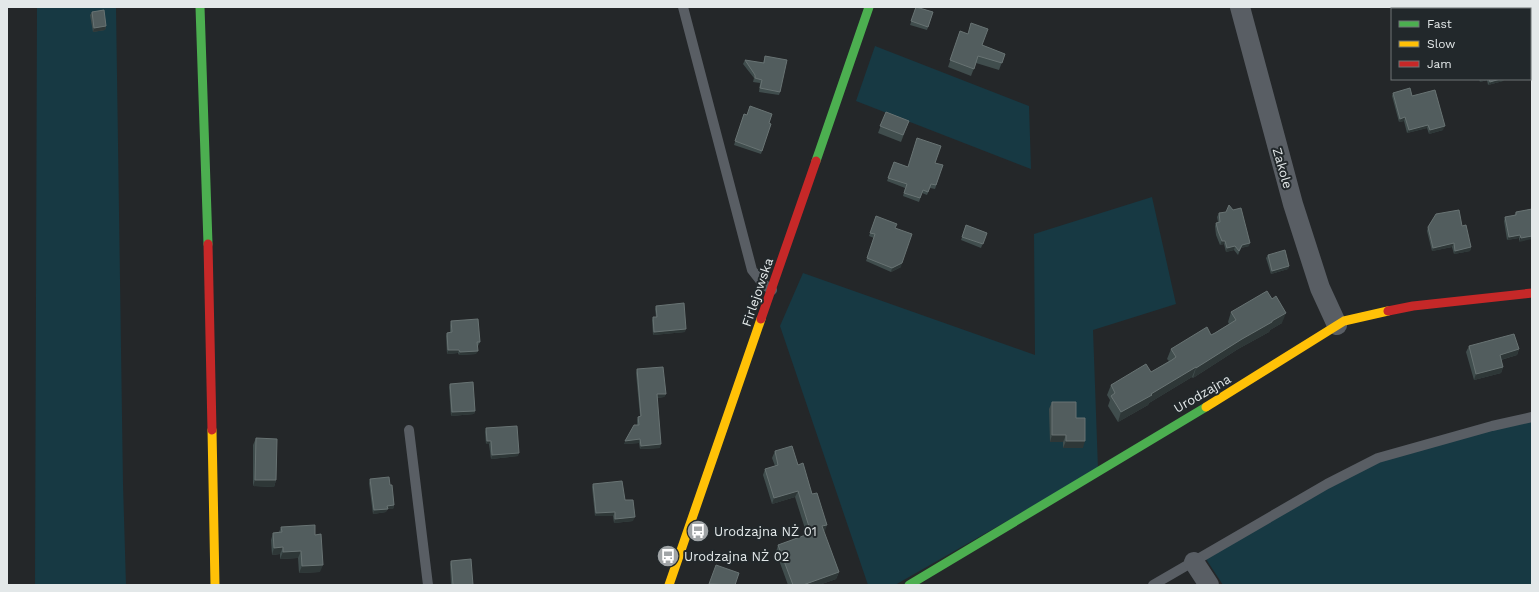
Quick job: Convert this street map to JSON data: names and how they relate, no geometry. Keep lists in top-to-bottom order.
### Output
{
  "streets": {
    "street": ["Zakole", "Firlejowska", "Urodzajna"]
  },
  "crossings": [
    ["Zakole", "Urodzajna"]
  ],
  "places": {
    "bus stop": ["Urodzajna NŻ 01", "Urodzajna NŻ 02"]
  },
  "legend": ["Fast", "Slow", "Jam"]
}
